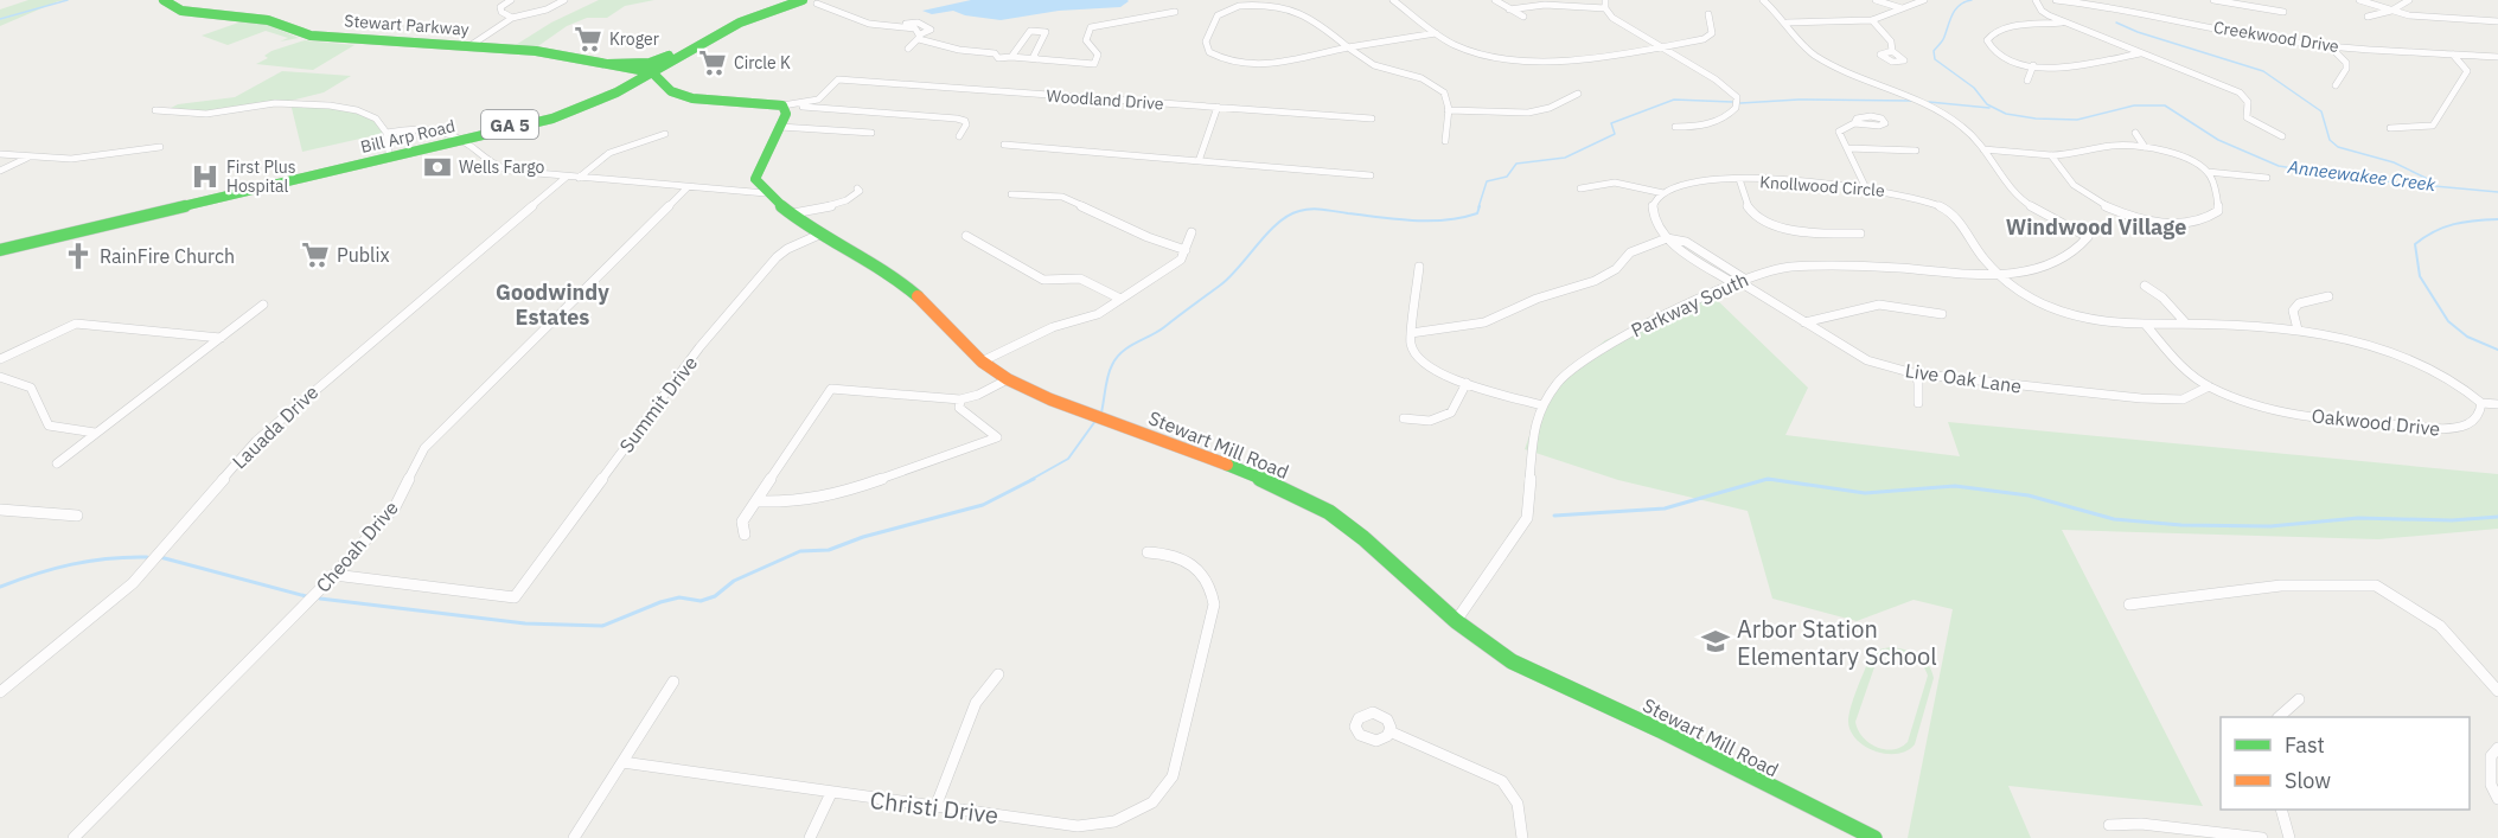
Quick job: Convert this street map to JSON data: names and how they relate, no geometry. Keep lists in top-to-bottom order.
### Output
{
  "streets": {
    "street": [
      "Stewart Parkway",
      "Creekwood Drive",
      "Woodland Drive",
      "GA 5",
      "Bill Arp Road",
      "Knollwood Circle",
      "Parkway South",
      "Live Oak Lane",
      "Summit Drive",
      "Oakwood Drive",
      "Lauada Drive",
      "Stewart Mill Road",
      "Cheoah Drive",
      "Christi Drive"
    ]
  },
  "crossings": [
    ["Stewart Parkway", "Bill Arp Road"],
    ["Knollwood Circle", "Parkway South"],
    ["Parkway South", "Live Oak Lane"],
    ["Parkway South", "Stewart Mill Road"],
    ["Live Oak Lane", "Oakwood Drive"],
    ["Summit Drive", "Stewart Mill Road"],
    ["Summit Drive", "Cheoah Drive"]
  ],
  "districts": ["Windwood Village", "Goodwindy Estates"],
  "water": ["Anneewakee Creek"],
  "places": {
    "supermarket": ["Kroger", "Circle K", "Publix"],
    "bank": ["Wells Fargo"],
    "hospital": ["First Plus Hospital"],
    "church": ["RainFire Church"],
    "school or university": ["Arbor Station Elementary School"]
  },
  "legend": ["Fast", "Slow"]
}
